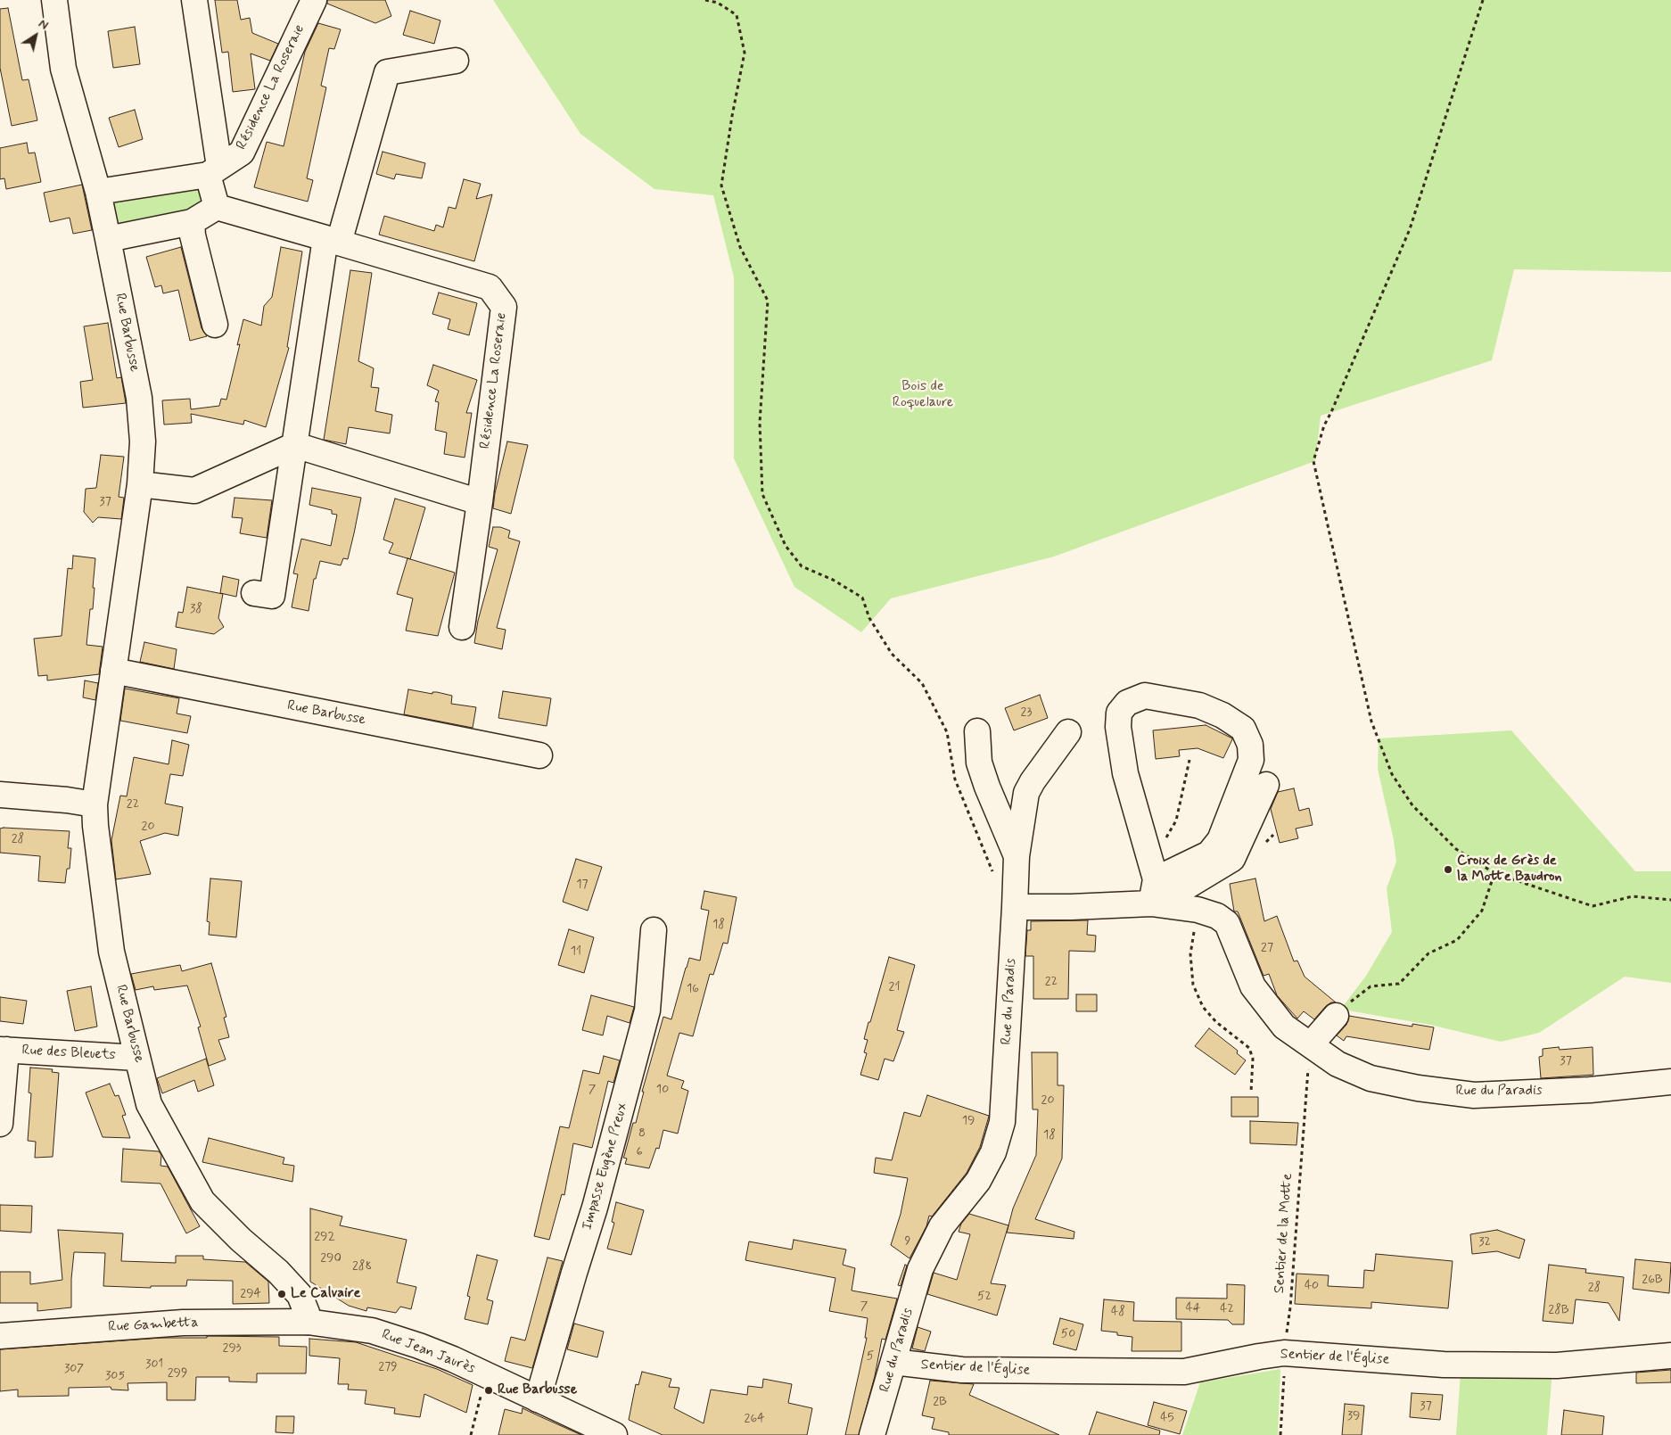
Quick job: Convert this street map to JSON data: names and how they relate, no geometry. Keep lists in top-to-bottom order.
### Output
{
  "streets": {
    "street": [
      "Résidence La Roseraie",
      "Rue Barbusse",
      "Rue du Paradis",
      "Rue des Bleuets",
      "Impasse Eugène Preux",
      "Rue Gambetta",
      "Rue Jean Jaurès",
      "Sentier de l'Église"
    ],
    "path": ["Sentier de la Motte"]
  },
  "crossings": [
    ["Résidence La Roseraie", "Rue Barbusse"],
    ["Rue Barbusse", "Rue des Bleuets"],
    ["Rue Barbusse", "Rue Gambetta"],
    ["Rue Barbusse", "Rue Jean Jaurès"],
    ["Rue du Paradis", "Sentier de la Motte"],
    ["Rue du Paradis", "Sentier de l'Église"],
    ["Impasse Eugène Preux", "Rue Jean Jaurès"],
    ["Sentier de la Motte", "Sentier de l'Église"],
    ["Rue Gambetta", "Rue Jean Jaurès"]
  ],
  "parks": ["Bois de Roquelaure"],
  "places": ["Croix de Grès de la Motte Baudron", "Le Calvaire", "Rue Barbusse"],
  "house_numbers": [
    "37",
    "38",
    "23",
    "22",
    "20",
    "28",
    "17",
    "18",
    "27",
    "11",
    "22",
    "21",
    "16",
    "37",
    "7",
    "10",
    "20",
    "19",
    "8",
    "18",
    "6",
    "292",
    "9",
    "32",
    "290",
    "288",
    "26B",
    "40",
    "28",
    "294",
    "52",
    "7",
    "44",
    "42",
    "28B",
    "48",
    "50",
    "293",
    "5",
    "301",
    "279",
    "307",
    "299",
    "305",
    "2B",
    "37",
    "39",
    "45",
    "264"
  ],
  "north": "top right"
}
